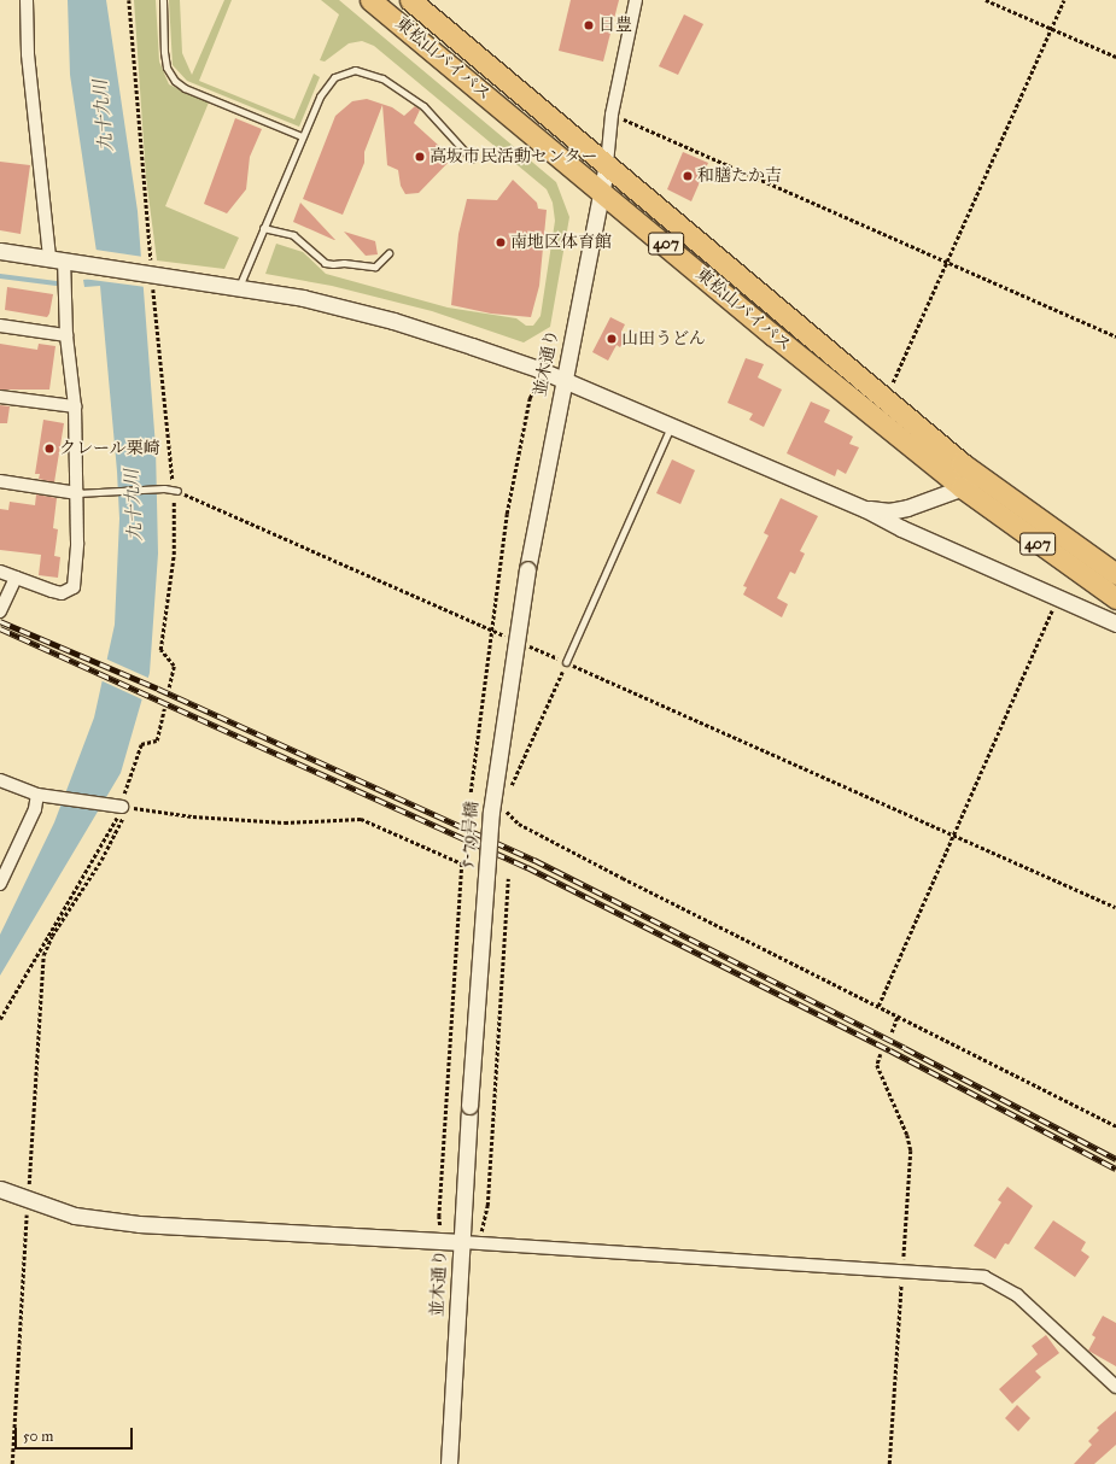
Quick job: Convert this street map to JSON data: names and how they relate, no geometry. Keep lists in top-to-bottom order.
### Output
{
  "streets": {
    "highway": ["東松山バイパス", "407"],
    "street": ["並木通り", "5-79号橋"]
  },
  "crossings": [
    ["東松山バイパス", "407"],
    ["東松山バイパス", "並木通り"],
    ["並木通り", "5-79号橋"]
  ],
  "water": ["九十九川"],
  "places": [
    "日豊",
    "高坂市民活動センター",
    "和膳たか吉",
    "南地区体育館",
    "山田うどん",
    "クレール栗崎"
  ],
  "scale_bar": "50 m"
}
